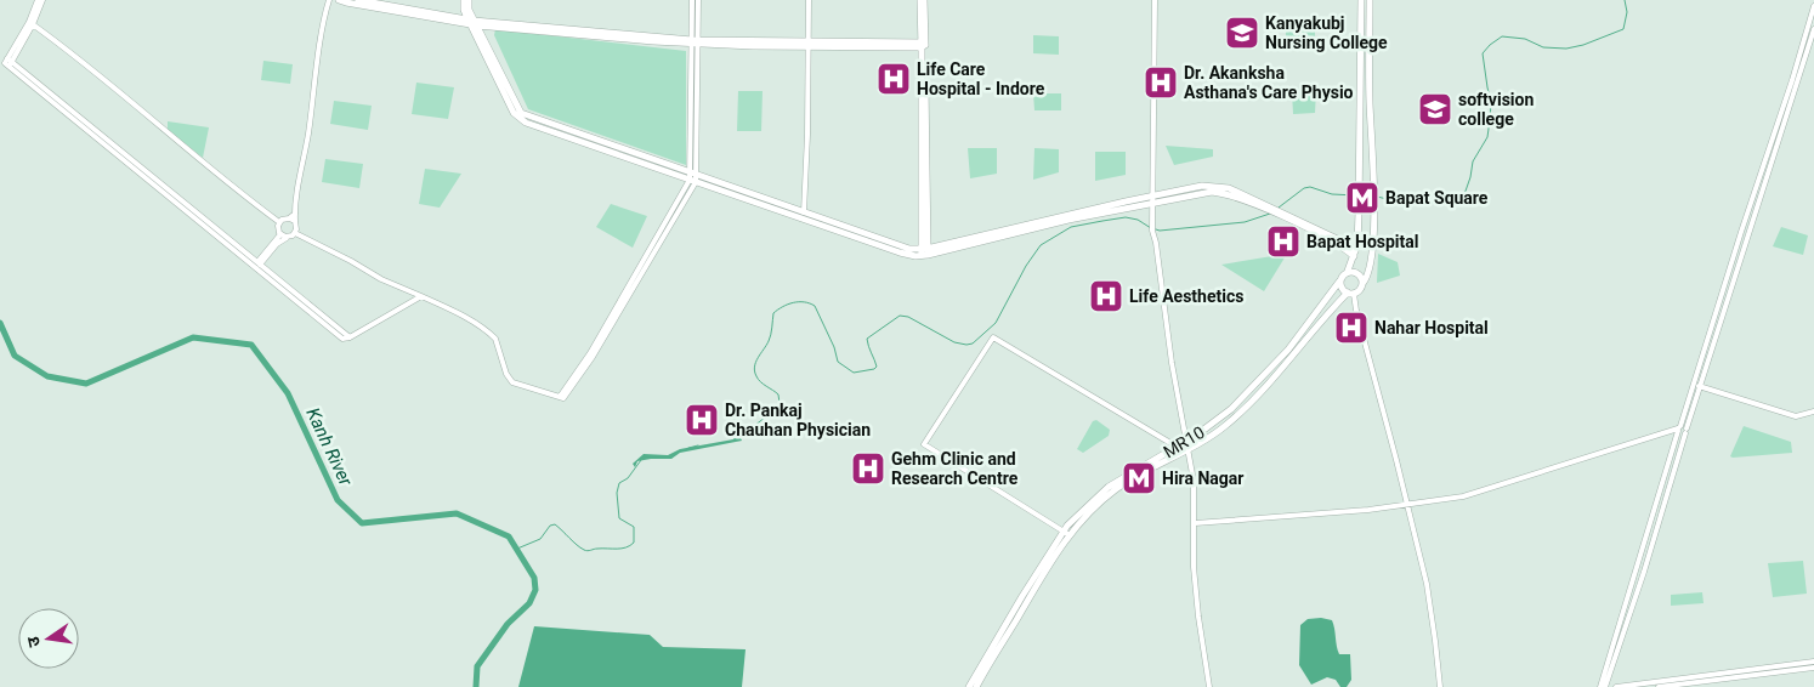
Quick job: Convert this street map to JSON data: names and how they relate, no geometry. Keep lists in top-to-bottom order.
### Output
{
  "streets": {
    "main road": ["MR10"]
  },
  "water": ["Kanh River"],
  "places": {
    "school or university": ["Kanyakubj Nursing College", "softvision college"],
    "hospital": [
      "Life Care Hospital - Indore",
      "Dr. Akanksha Asthana's Care Physio",
      "Bapat Hospital",
      "Life Aesthetics",
      "Nahar Hospital",
      "Dr. Pankaj Chauhan Physician",
      "Gehm Clinic and Research Centre"
    ],
    "metro station": ["Bapat Square", "Hira Nagar"]
  },
  "north": "left"
}
